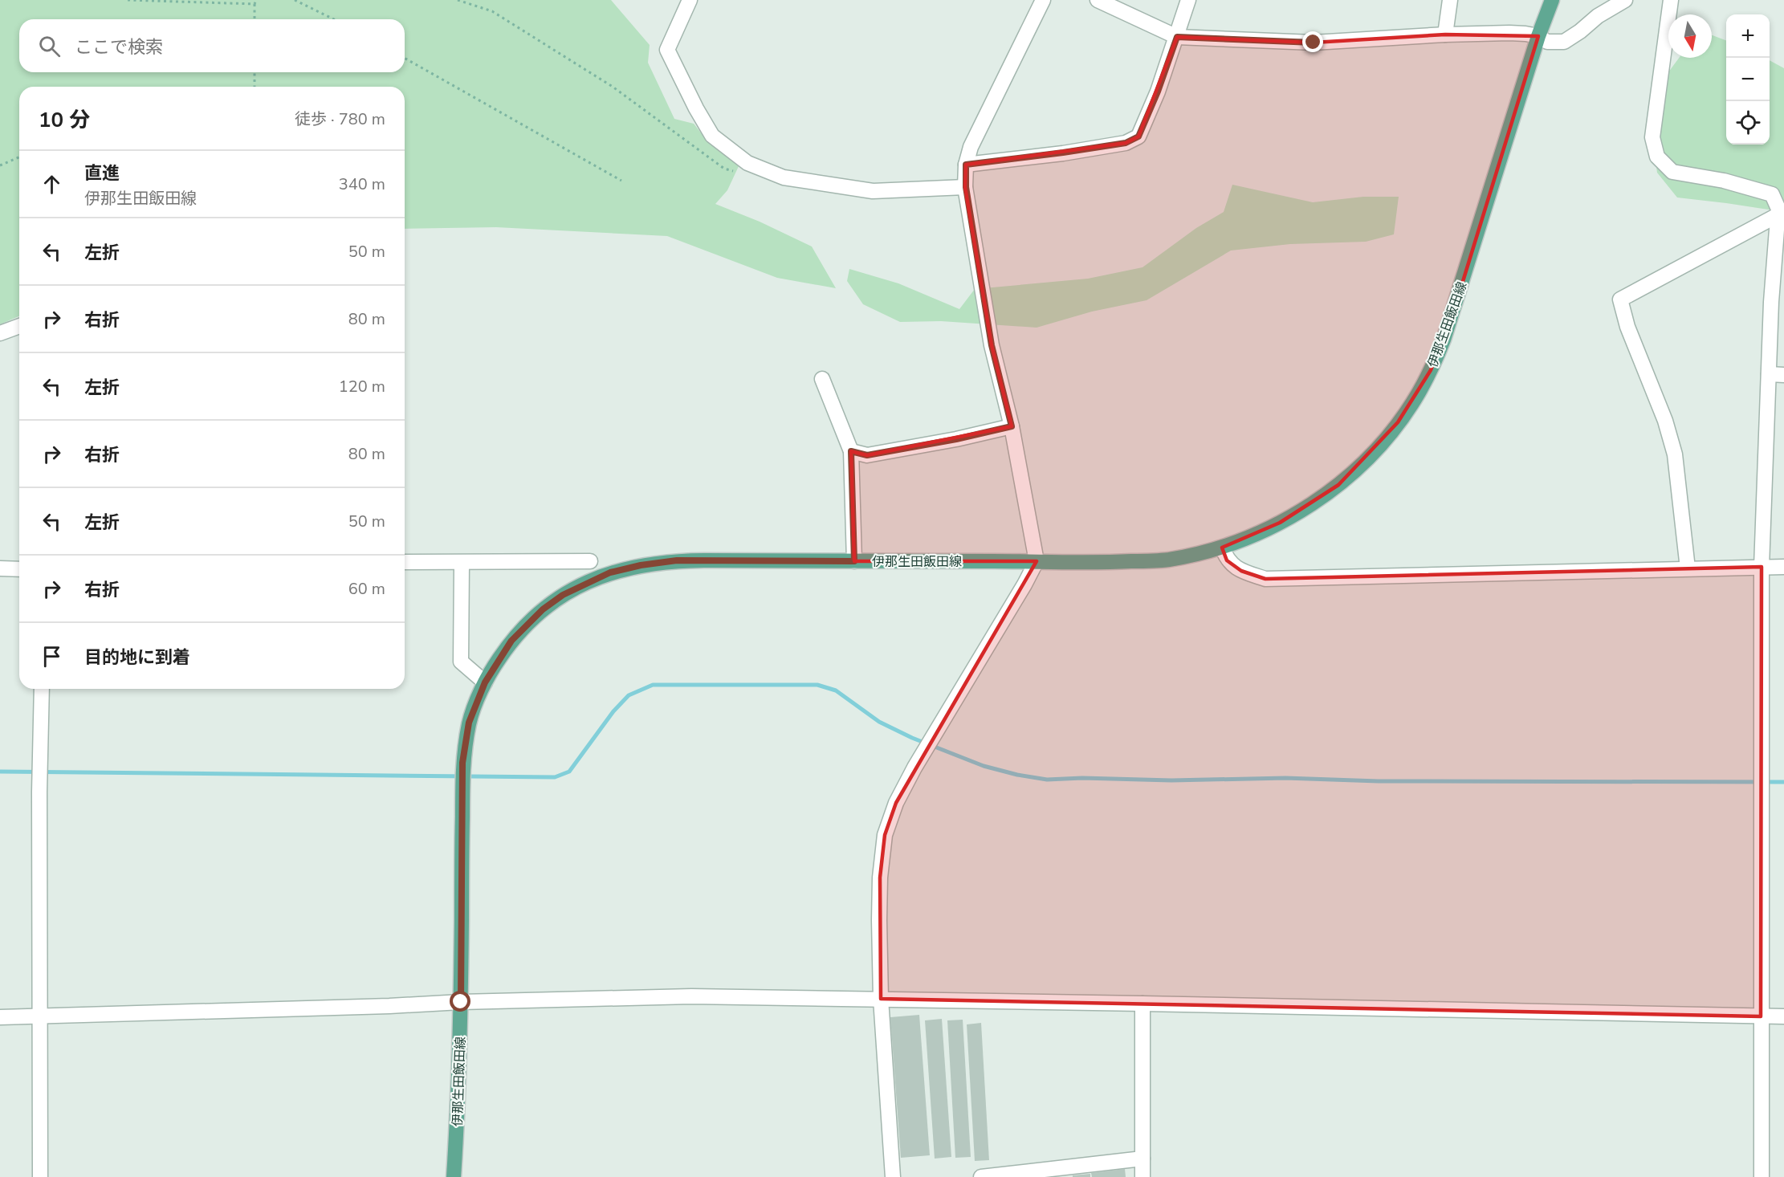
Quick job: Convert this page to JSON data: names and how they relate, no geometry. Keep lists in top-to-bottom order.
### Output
{
  "streets": {
    "main road": ["伊那生田飯田線"]
  },
  "north": "bottom",
  "page": {
    "map_buttons": ["+", "−"],
    "search": "ここで検索",
    "heading": ["10 分", "徒歩 · 780 m"],
    "list": [
      ["直進", "伊那生田飯田線", "340 m"],
      ["左折", "50 m"],
      ["右折", "80 m"],
      ["左折", "120 m"],
      ["右折", "80 m"],
      ["左折", "50 m"],
      ["右折", "60 m"],
      "目的地に到着"
    ]
  }
}
